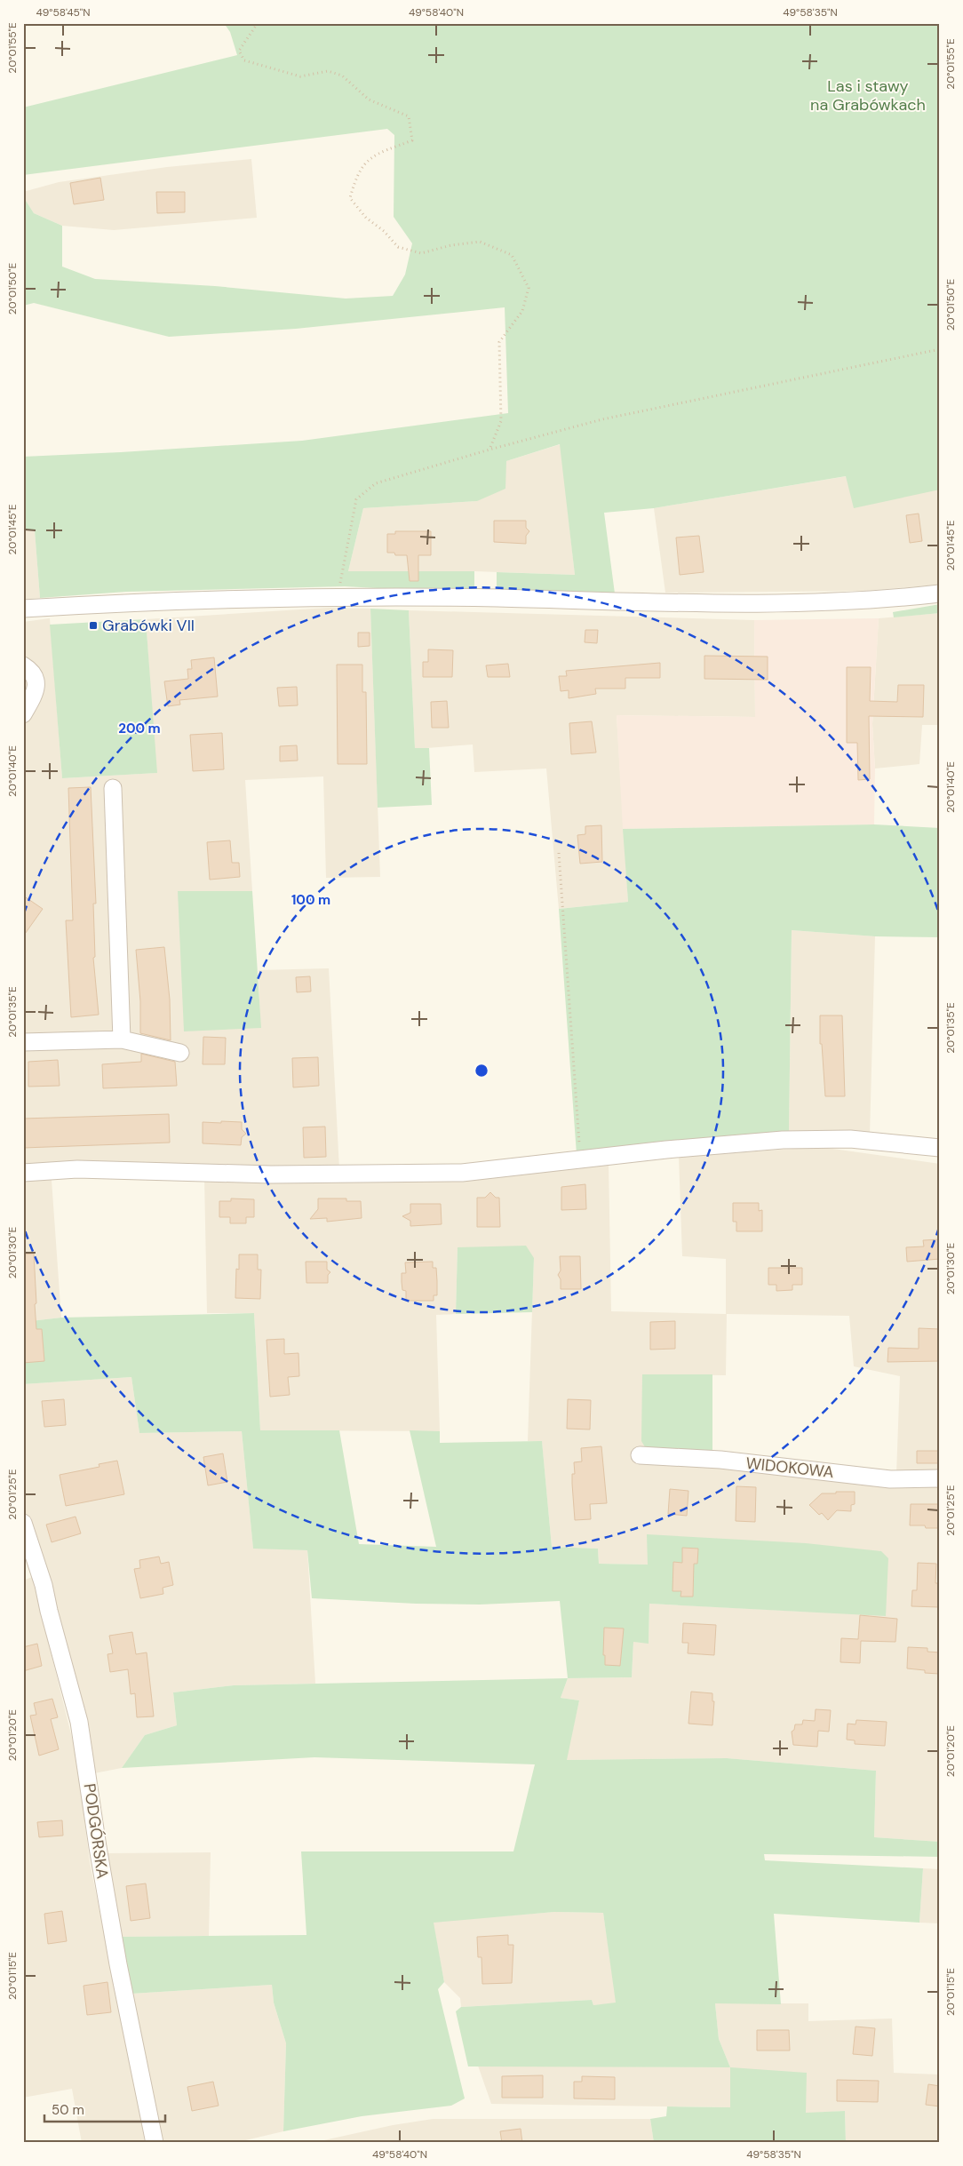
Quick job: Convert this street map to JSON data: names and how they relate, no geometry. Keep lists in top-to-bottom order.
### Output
{
  "streets": {
    "street": ["WIDOKOWA", "PODGÓRSKA"]
  },
  "parks": ["Las i stawy na Grabówkach"],
  "places": {
    "transit": ["Grabówki VII"]
  },
  "scale_bar": "50 m",
  "coordinates": [
    "49°58'45\"N",
    "49°58'40\"N",
    "49°58'35\"N",
    "20°01'55\"E",
    "20°01'50\"E",
    "20°01'45\"E",
    "20°01'40\"E",
    "20°01'35\"E",
    "20°01'30\"E",
    "20°01'25\"E",
    "20°01'20\"E",
    "20°01'15\"E"
  ],
  "rings": ["200 m", "100 m"]
}
